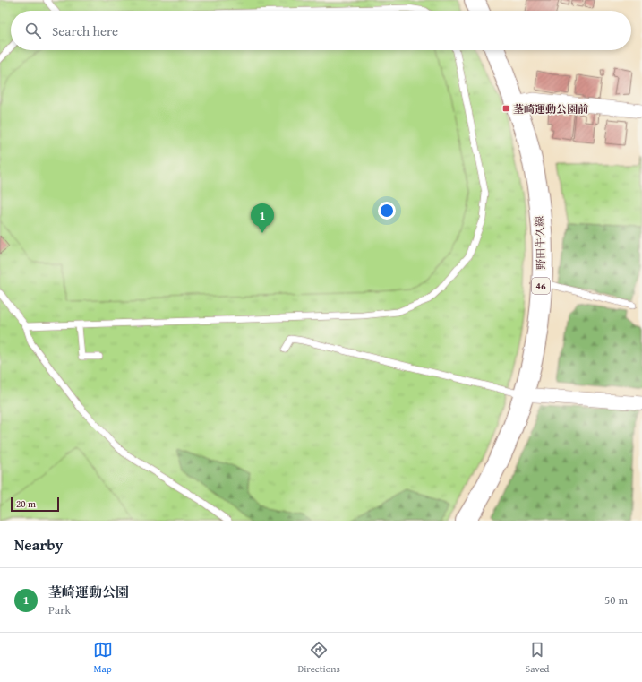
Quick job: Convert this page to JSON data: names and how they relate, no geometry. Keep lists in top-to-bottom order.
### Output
{
  "streets": {
    "main road": ["野田牛久線", "46"]
  },
  "places": {
    "transit": ["茎崎運動公園前"]
  },
  "scale_bar": "20 m",
  "page": {
    "search": "Search here",
    "pins": "1",
    "scale": "20 m",
    "heading": "Nearby",
    "list": [
      {
        "mark": "1",
        "name": "茎崎運動公園",
        "note": "Park",
        "value": "50 m"
      }
    ],
    "nav": ["Map", "Directions", "Saved"]
  }
}
